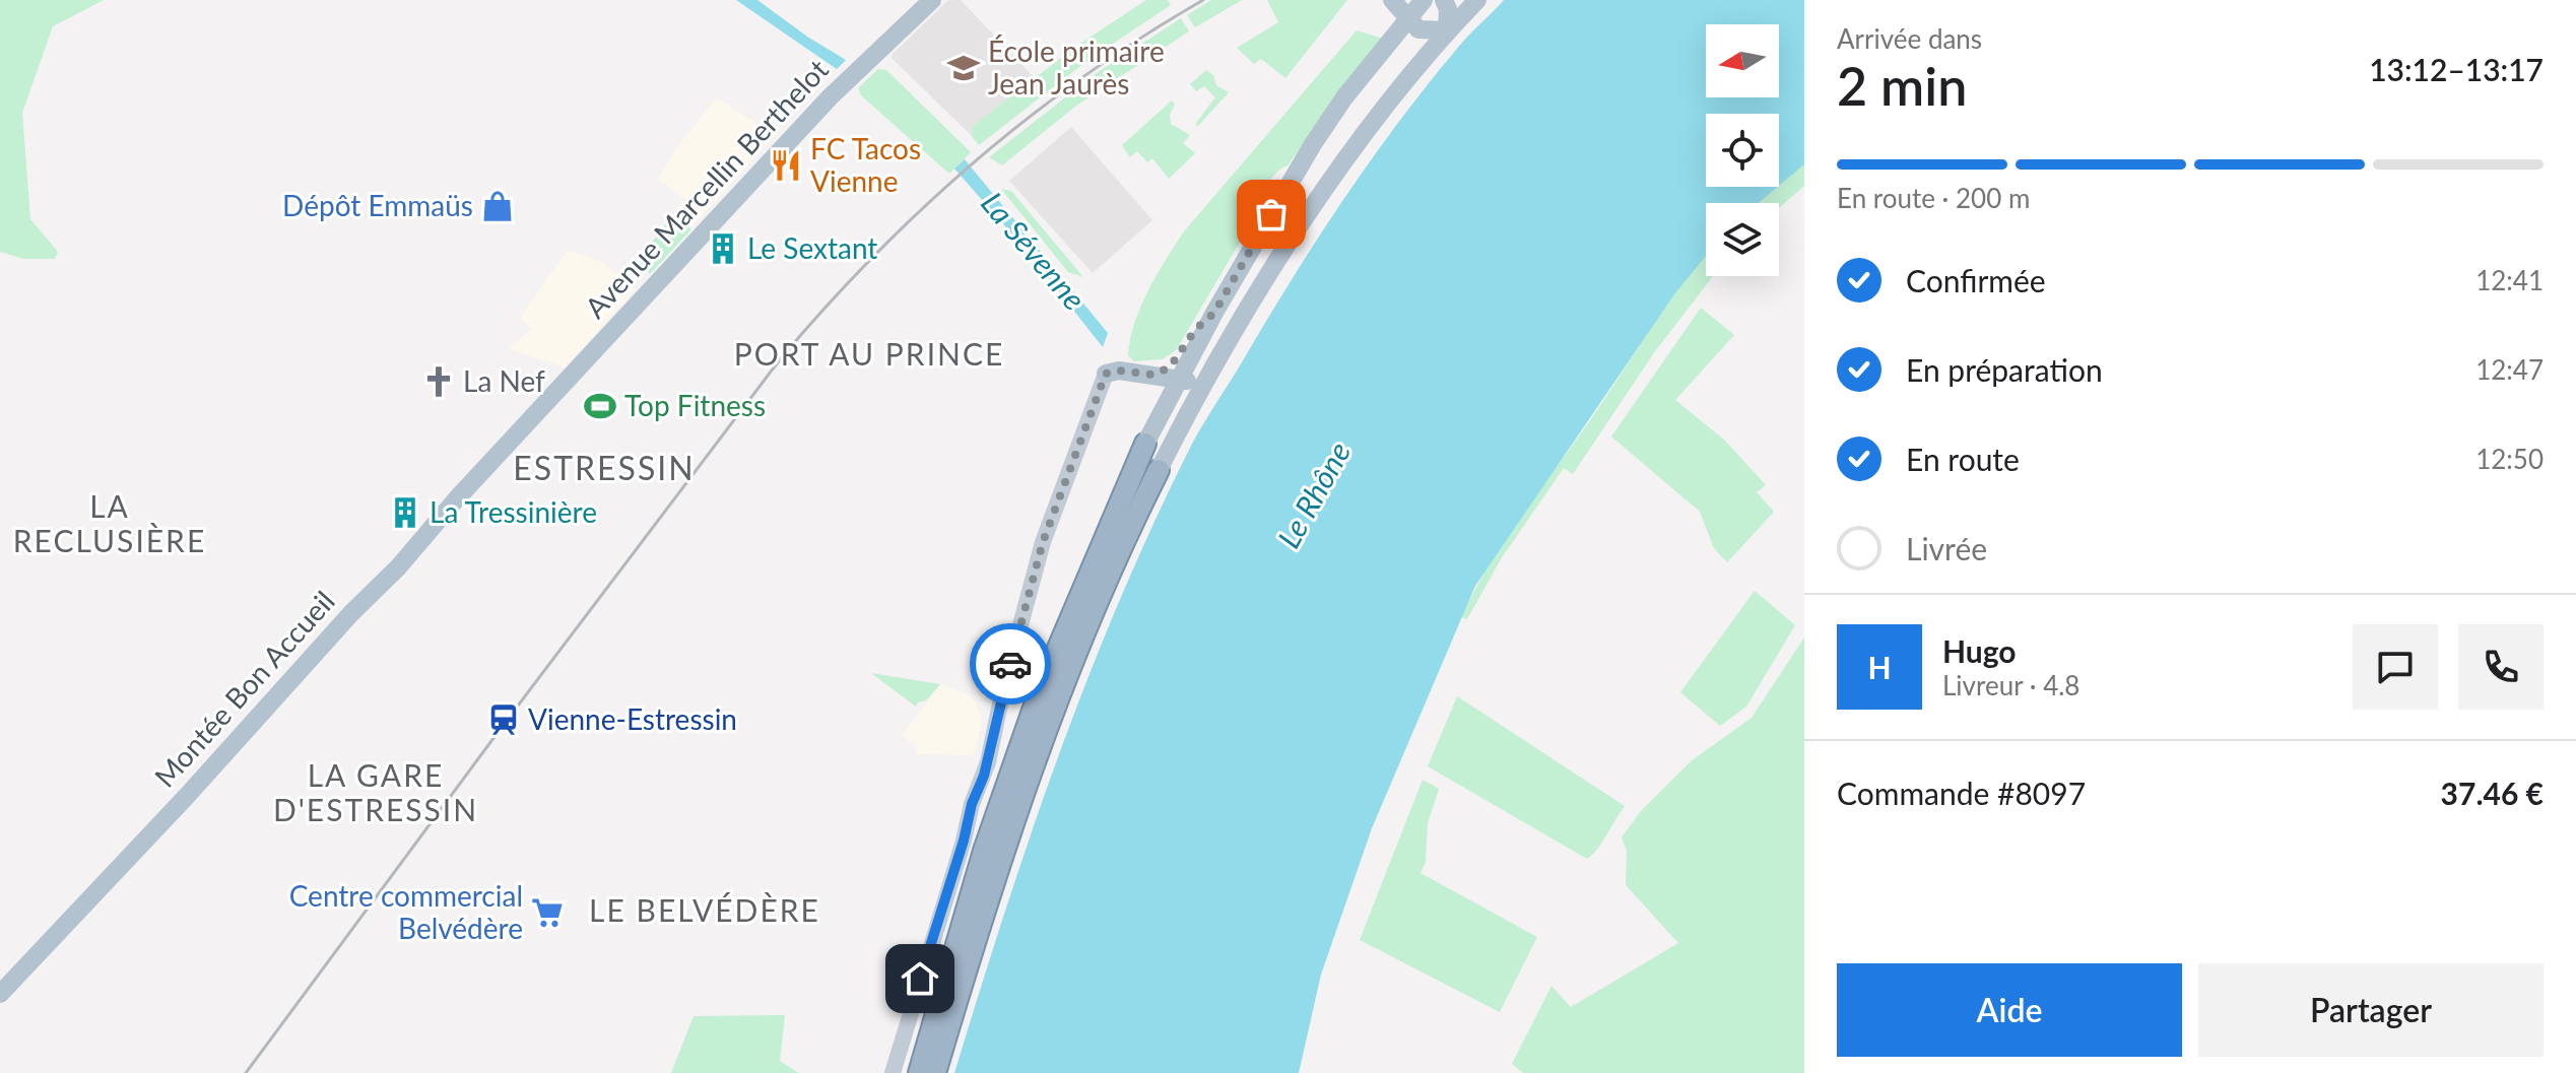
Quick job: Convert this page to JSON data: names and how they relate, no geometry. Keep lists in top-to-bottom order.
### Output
{
  "streets": {
    "main road": ["Avenue Marcellin Berthelot", "Montée Bon Accueil"]
  },
  "crossings": [
    ["Avenue Marcellin Berthelot", "Montée Bon Accueil"]
  ],
  "districts": [
    "PORT AU PRINCE",
    "ESTRESSIN",
    "LA RECLUSIÈRE",
    "LA GARE D'ESTRESSIN",
    "LE BELVÉDÈRE"
  ],
  "water": ["La Sévenne", "Le Rhône"],
  "places": {
    "school or university": ["École primaire Jean Jaurès"],
    "restaurant": ["FC Tacos Vienne"],
    "shop": ["Dépôt Emmaüs"],
    "building": ["Le Sextant", "La Tressinière"],
    "church": ["La Nef"],
    "sports": ["Top Fitness"],
    "station": ["Vienne-Estressin"],
    "supermarket": ["Centre commercial Belvédère"]
  },
  "north": "left",
  "page": {
    "heading": ["2 min", "Arrivée dans", "13:12–13:17"],
    "panel": [
      "Hugo",
      "Livreur · 4.8",
      "Commande #8097",
      "37.46 €"
    ],
    "bar": "En route · 200 m",
    "list": [
      ["Confirmée", "12:41"],
      ["En préparation", "12:47"],
      ["En route", "12:50"],
      "Livrée"
    ],
    "round": "H",
    "buttons": ["Aide", "Partager"]
  }
}
